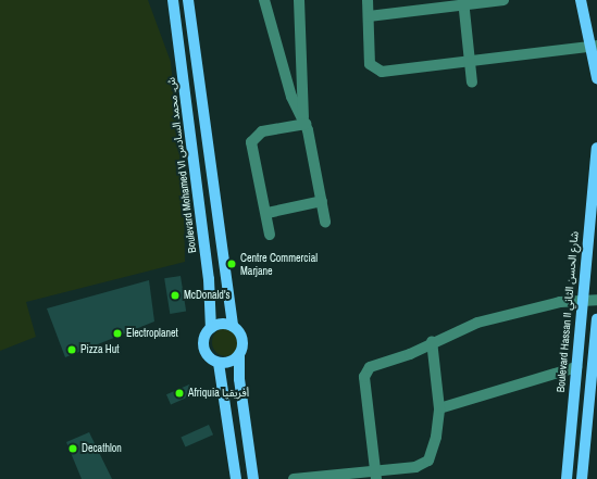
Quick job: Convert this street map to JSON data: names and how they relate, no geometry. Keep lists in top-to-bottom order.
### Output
{
  "streets": {
    "main road": ["Boulevard Mohamed VI ش. محمد السادس", "Boulevard Hassan II شارع الحسن الثاني"]
  },
  "places": [
    "Centre Commercial Marjane",
    "McDonald's",
    "Electroplanet",
    "Pizza Hut",
    "Afriquia أفريقيا",
    "Decathlon"
  ]
}
